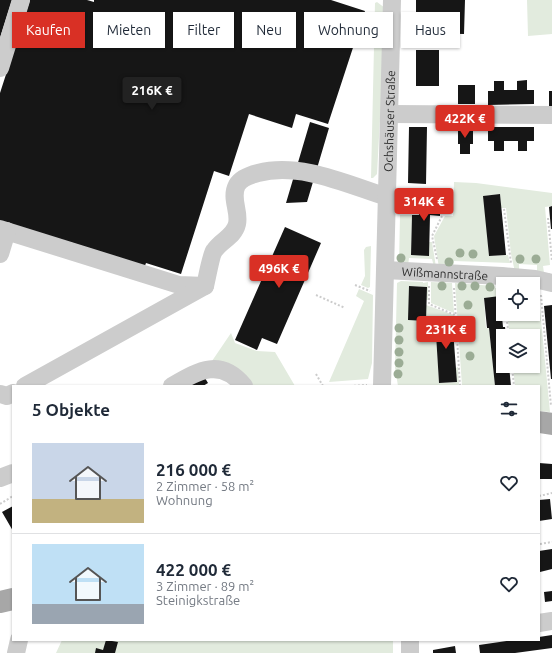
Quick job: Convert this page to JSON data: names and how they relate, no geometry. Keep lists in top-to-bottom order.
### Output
{
  "streets": {
    "street": ["Ochshäuser Straße", "Wißmannstraße"]
  },
  "crossings": [
    ["Ochshäuser Straße", "Wißmannstraße"]
  ],
  "page": {
    "chip": [
      "Kaufen",
      "Mieten",
      "Filter",
      "Neu",
      "Wohnung",
      "Haus"
    ],
    "price": [
      "216K €",
      "422K €",
      "314K €",
      "496K €",
      "231K €"
    ],
    "heading": "5 Objekte",
    "list": [
      {
        "name": "216 000 €",
        "note": "2 Zimmer · 58 m² · Wohnung"
      },
      {
        "name": "422 000 €",
        "note": "3 Zimmer · 89 m² · Steinigkstraße"
      }
    ]
  }
}
